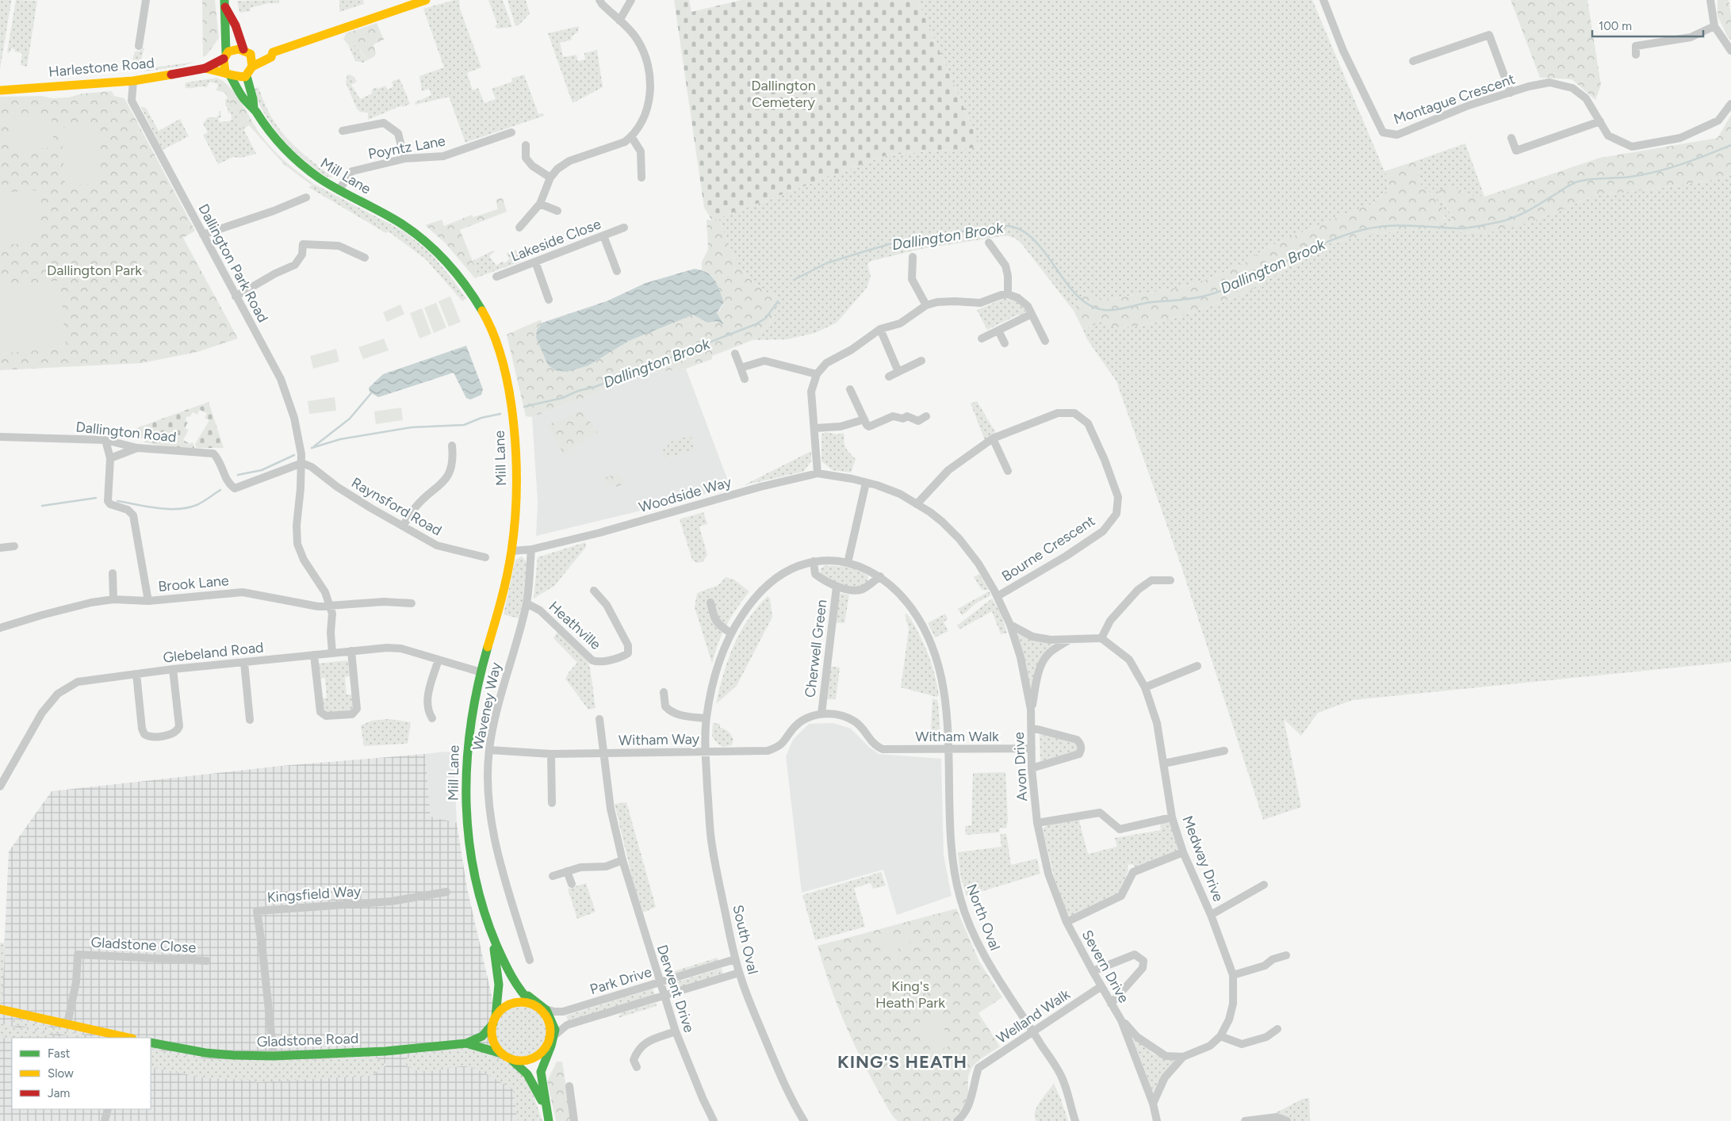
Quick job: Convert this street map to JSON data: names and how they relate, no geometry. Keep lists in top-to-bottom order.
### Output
{
  "streets": {
    "street": [
      "Harlestone Road",
      "Montague Crescent",
      "Poyntz Lane",
      "Mill Lane",
      "Lakeside Close",
      "Dallington Park Road",
      "Dallington Road",
      "Woodside Way",
      "Raynsford Road",
      "Bourne Crescent",
      "Brook Lane",
      "Heathville",
      "Cherwell Green",
      "Glebeland Road",
      "Waveney Way",
      "Witham Walk",
      "Witham Way",
      "Avon Drive",
      "Medway Drive",
      "Kingsfield Way",
      "North Oval",
      "South Oval",
      "Gladstone Close",
      "Severn Drive",
      "Park Drive",
      "Derwent Drive",
      "Welland Walk",
      "Gladstone Road"
    ]
  },
  "crossings": [
    ["Harlestone Road", "Dallington Park Road"],
    ["Poyntz Lane", "Mill Lane"],
    ["Mill Lane", "Woodside Way"],
    ["Mill Lane", "Glebeland Road"],
    ["Mill Lane", "Park Drive"],
    ["Mill Lane", "Gladstone Road"],
    ["Dallington Park Road", "Dallington Road"],
    ["Dallington Park Road", "Raynsford Road"],
    ["Dallington Road", "Raynsford Road"],
    ["Dallington Road", "Brook Lane"],
    ["Woodside Way", "Waveney Way"],
    ["Woodside Way", "Avon Drive"],
    ["Bourne Crescent", "Avon Drive"],
    ["Heathville", "Waveney Way"],
    ["Cherwell Green", "Witham Walk"],
    ["Cherwell Green", "Witham Way"],
    ["Waveney Way", "Witham Way"],
    ["Witham Walk", "Witham Way"],
    ["Witham Walk", "Avon Drive"],
    ["Witham Walk", "North Oval"],
    ["Witham Way", "South Oval"],
    ["Witham Way", "Derwent Drive"],
    ["Avon Drive", "Severn Drive"],
    ["Medway Drive", "Severn Drive"],
    ["Kingsfield Way", "Gladstone Road"],
    ["North Oval", "South Oval"],
    ["North Oval", "Welland Walk"],
    ["South Oval", "Park Drive"],
    ["Severn Drive", "Welland Walk"],
    ["Park Drive", "Derwent Drive"],
    ["Park Drive", "Gladstone Road"]
  ],
  "districts": ["KING'S HEATH"],
  "water": ["Dallington Brook"],
  "parks": ["Dallington Cemetery", "Dallington Park", "King's Heath Park"],
  "legend": ["Fast", "Slow", "Jam"],
  "scale_bar": "100 m"
}
